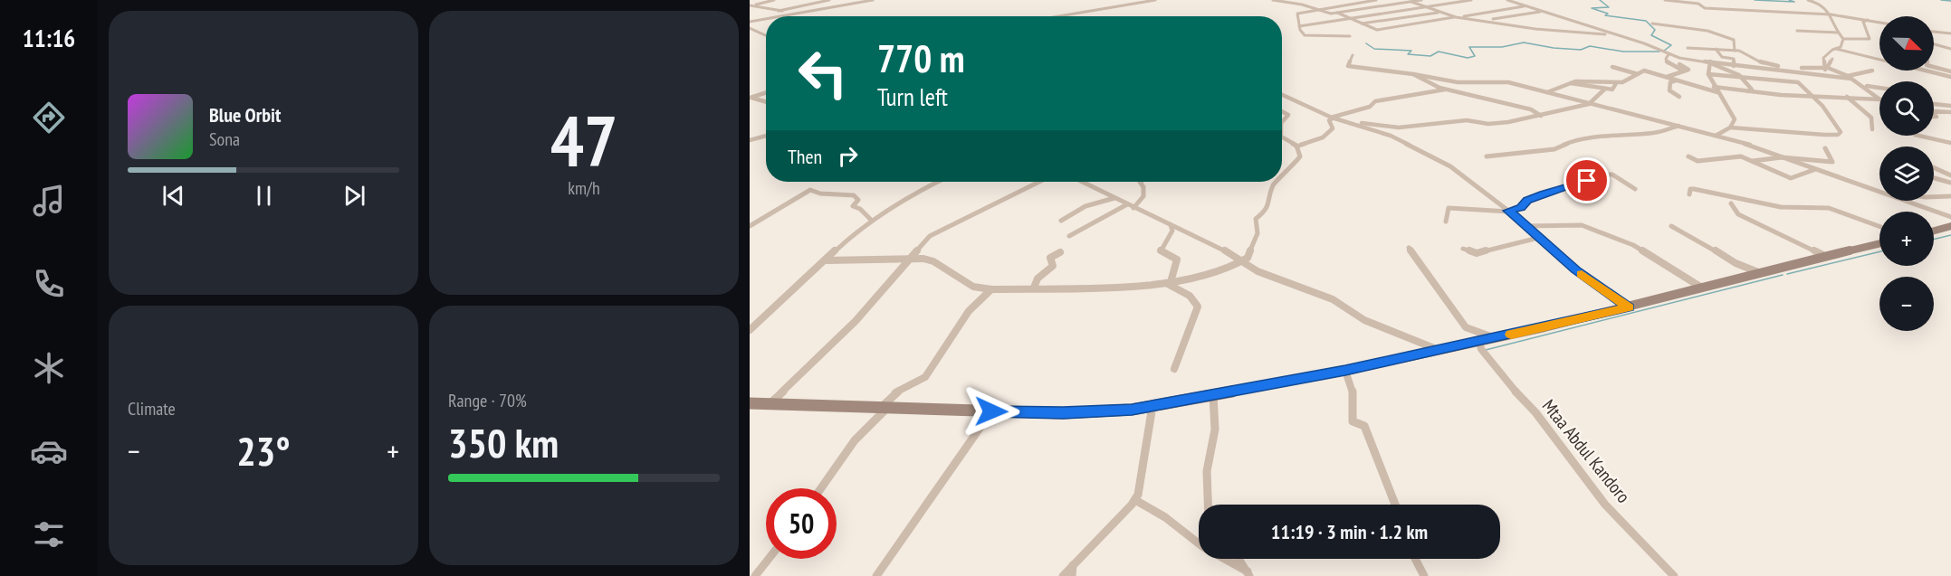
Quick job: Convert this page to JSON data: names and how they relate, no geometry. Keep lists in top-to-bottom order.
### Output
{
  "streets": {
    "street": ["Mtaa Abdul Kandoro"]
  },
  "north": "bottom right",
  "page": {
    "tabs": "11:16",
    "tile": [
      ["47", "km/h"],
      "Climate",
      ["Range · 70%", "350 km"]
    ],
    "map_buttons": ["+", "−"],
    "turn": ["770 m", "Turn left"],
    "song": ["Blue Orbit", "Sona"],
    "then": "Then",
    "heat": ["−", "23°", "+"],
    "limit": "50",
    "trip": "11:19 · 3 min · 1.2 km"
  }
}
